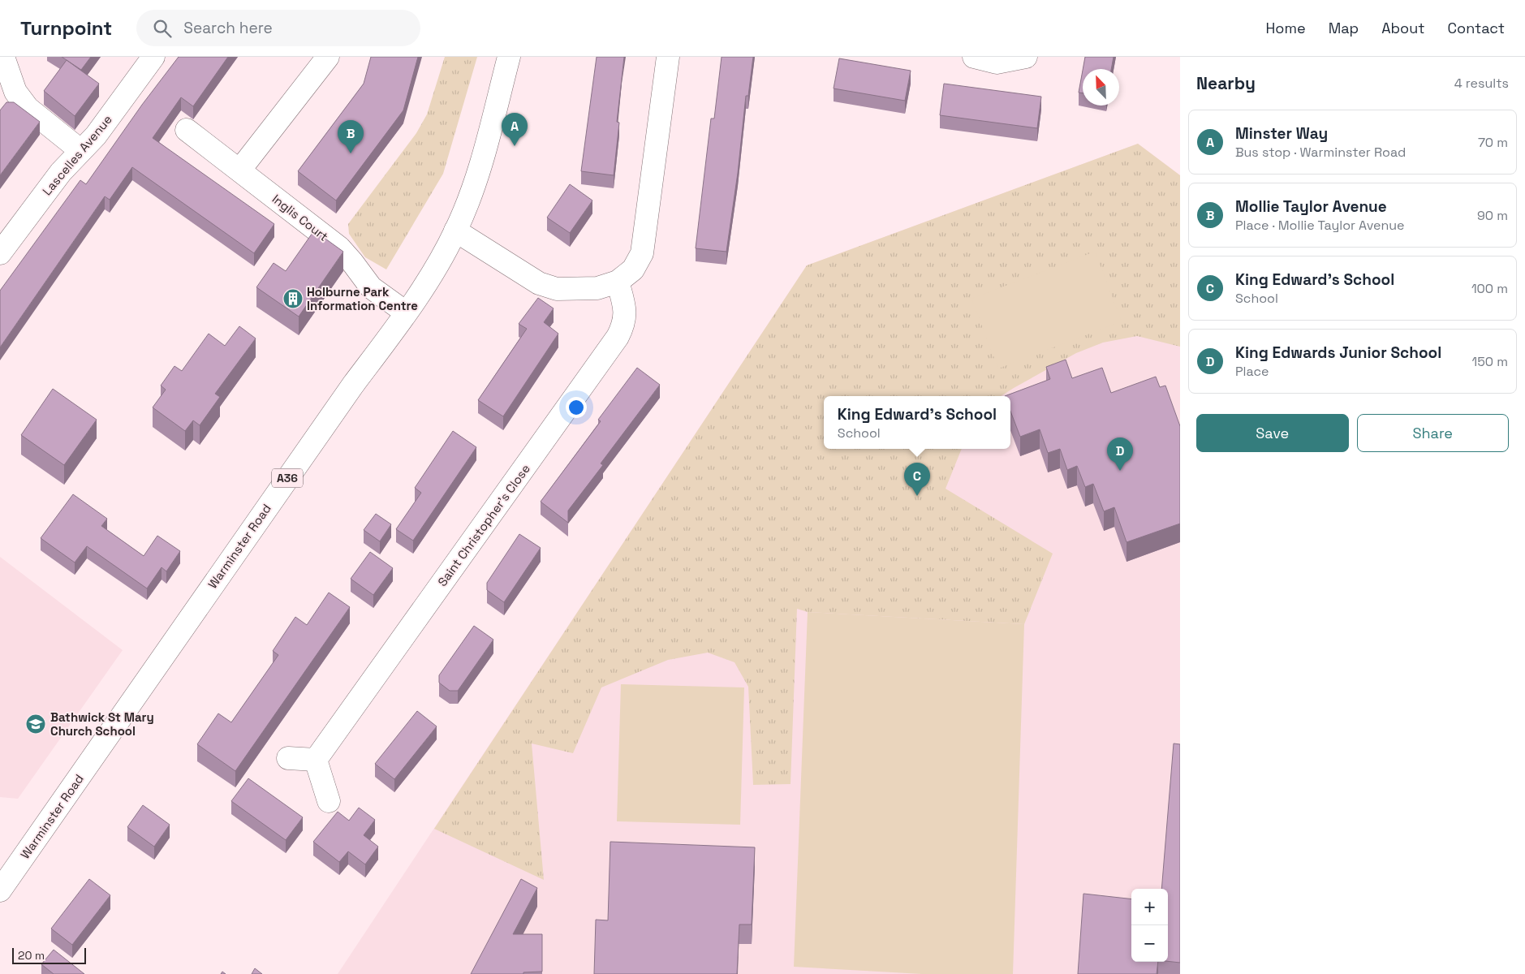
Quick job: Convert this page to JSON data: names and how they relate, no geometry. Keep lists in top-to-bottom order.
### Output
{
  "streets": {
    "main road": [
      "Lascelles Avenue",
      "Inglis Court",
      "A36",
      "Saint Christopher's Close",
      "Warminster Road"
    ]
  },
  "crossings": [
    ["Inglis Court", "Warminster Road"]
  ],
  "places": {
    "building": ["Holburne Park Information Centre"],
    "school or university": ["Bathwick St Mary Church School"]
  },
  "scale_bar": "20 m",
  "north": "top left",
  "page": {
    "header": "Turnpoint",
    "search": "Search here",
    "nav": [
      "Home",
      "Map",
      "About",
      "Contact"
    ],
    "heading": ["Nearby", "4 results"],
    "list": [
      {
        "mark": "A",
        "name": "Minster Way",
        "note": "Bus stop · Warminster Road",
        "value": "70 m"
      },
      {
        "mark": "B",
        "name": "Mollie Taylor Avenue",
        "note": "Place · Mollie Taylor Avenue",
        "value": "90 m"
      },
      {
        "mark": "C",
        "name": "King Edward's School",
        "note": "School",
        "value": "100 m"
      },
      {
        "mark": "D",
        "name": "King Edwards Junior School",
        "note": "Place",
        "value": "150 m"
      }
    ],
    "pins": [
      "A",
      "B",
      "D",
      "C"
    ],
    "popup": ["King Edward's School", "School"],
    "buttons": ["Save", "Share"],
    "map_buttons": ["+", "−"],
    "scale": "20 m"
  }
}
